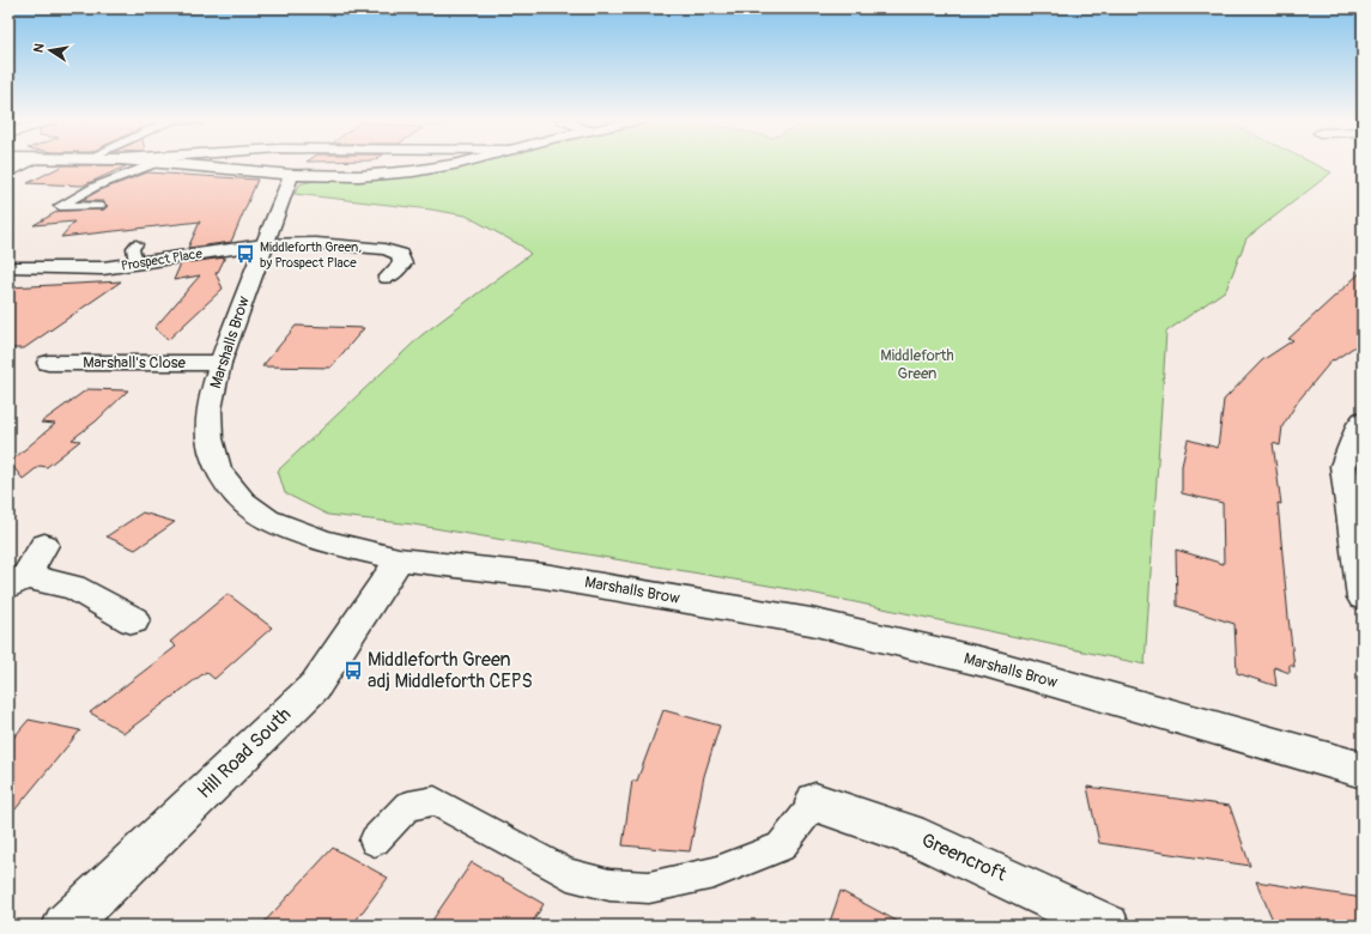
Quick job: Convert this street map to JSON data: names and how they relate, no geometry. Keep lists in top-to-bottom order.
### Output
{
  "streets": {
    "street": [
      "Prospect Place",
      "Marshalls Brow",
      "Marshall's Close",
      "Hill Road South",
      "Greencroft"
    ]
  },
  "crossings": [
    ["Prospect Place", "Marshalls Brow"],
    ["Marshalls Brow", "Marshall's Close"],
    ["Marshalls Brow", "Hill Road South"]
  ],
  "parks": ["Middleforth Green"],
  "places": {
    "bus stop": ["Middleforth Green, by Prospect Place", "Middleforth Green adj Middleforth CEPS"]
  },
  "north": "left"
}
